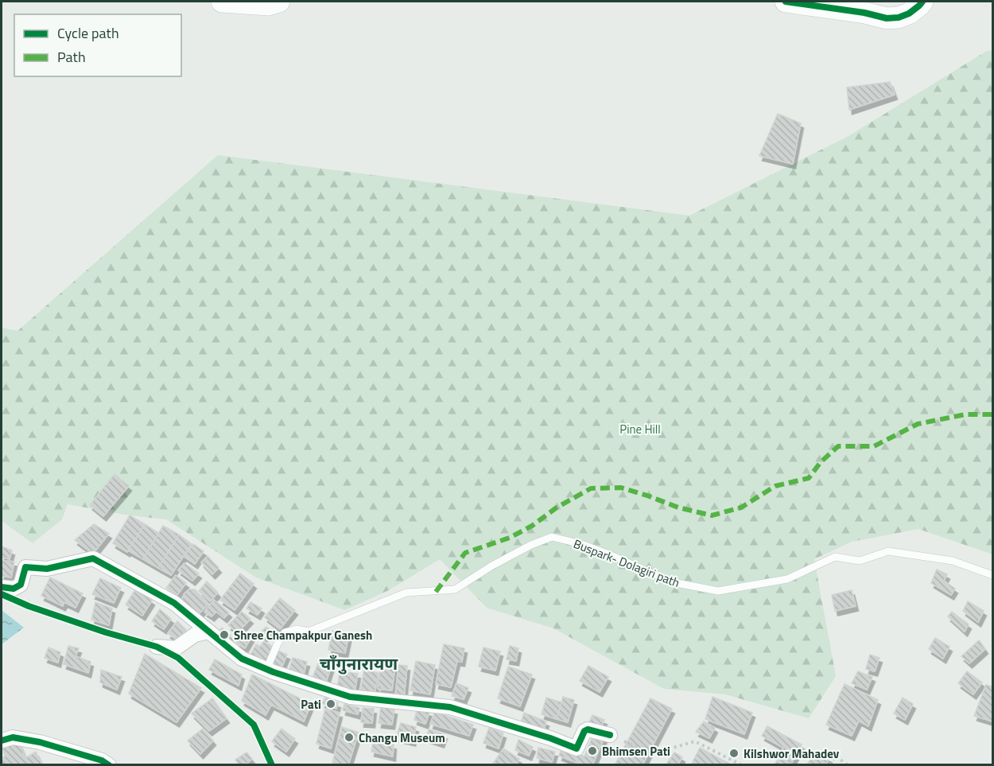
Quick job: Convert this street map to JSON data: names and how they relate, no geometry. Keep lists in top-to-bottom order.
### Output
{
  "streets": {
    "lane": ["Buspark- Dolagiri path"]
  },
  "districts": ["चाँगुनारायण"],
  "parks": ["Pine Hill"],
  "places": [
    "Shree Champakpur Ganesh",
    "Pati",
    "Changu Museum",
    "Bhimsen Pati",
    "Kilshwor Mahadev"
  ],
  "legend": ["Cycle path", "Path"]
}
